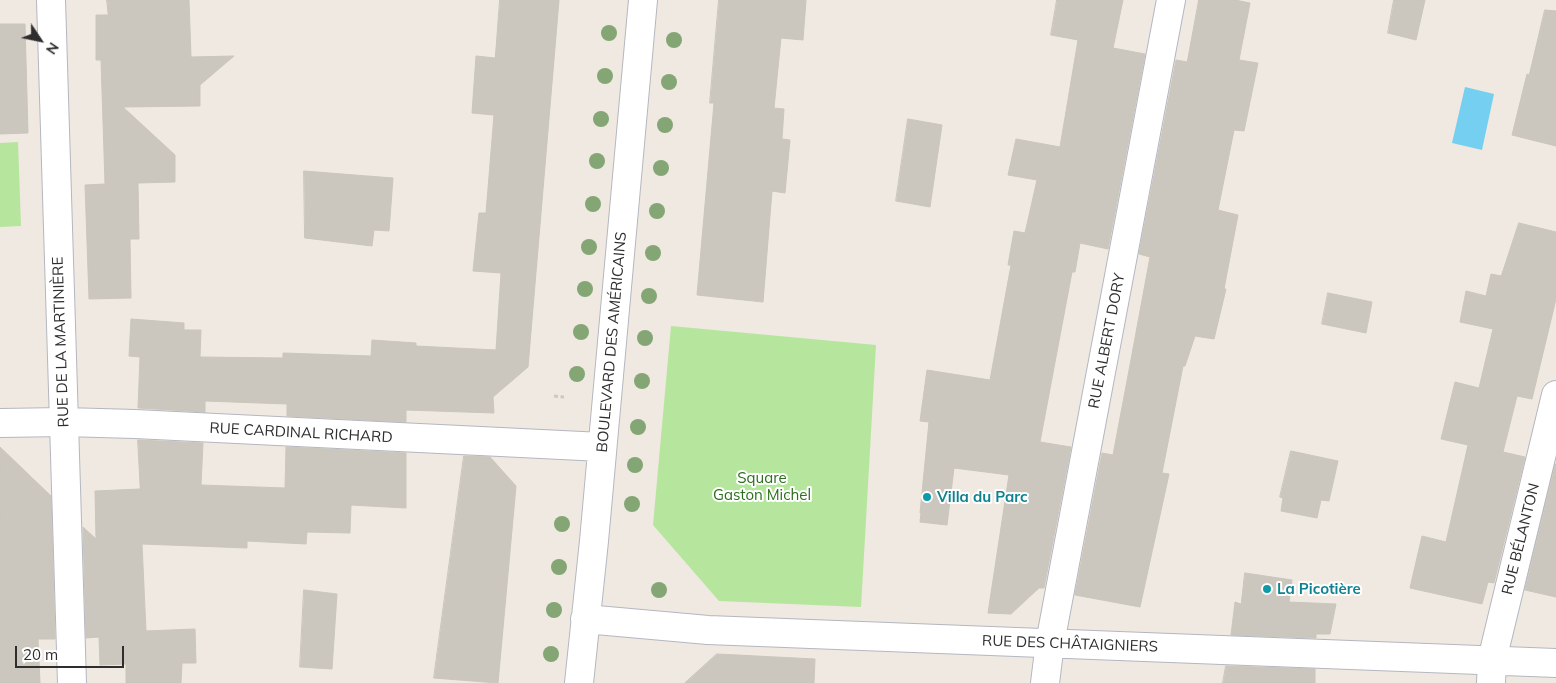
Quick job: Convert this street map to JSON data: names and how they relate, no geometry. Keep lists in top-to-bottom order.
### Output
{
  "streets": {
    "street": [
      "RUE ALBERT DORY",
      "RUE DE LA MARTINIÈRE",
      "BOULEVARD DES AMÉRICAINS",
      "RUE CARDINAL RICHARD",
      "RUE BÉLANTON",
      "RUE DES CHÂTAIGNIERS"
    ]
  },
  "crossings": [
    ["RUE ALBERT DORY", "RUE DES CHÂTAIGNIERS"],
    ["RUE DE LA MARTINIÈRE", "RUE CARDINAL RICHARD"],
    ["BOULEVARD DES AMÉRICAINS", "RUE CARDINAL RICHARD"],
    ["BOULEVARD DES AMÉRICAINS", "RUE DES CHÂTAIGNIERS"],
    ["RUE BÉLANTON", "RUE DES CHÂTAIGNIERS"]
  ],
  "parks": ["Square Gaston Michel"],
  "places": ["Villa du Parc", "La Picotière"],
  "scale_bar": "20 m",
  "north": "bottom right"
}
